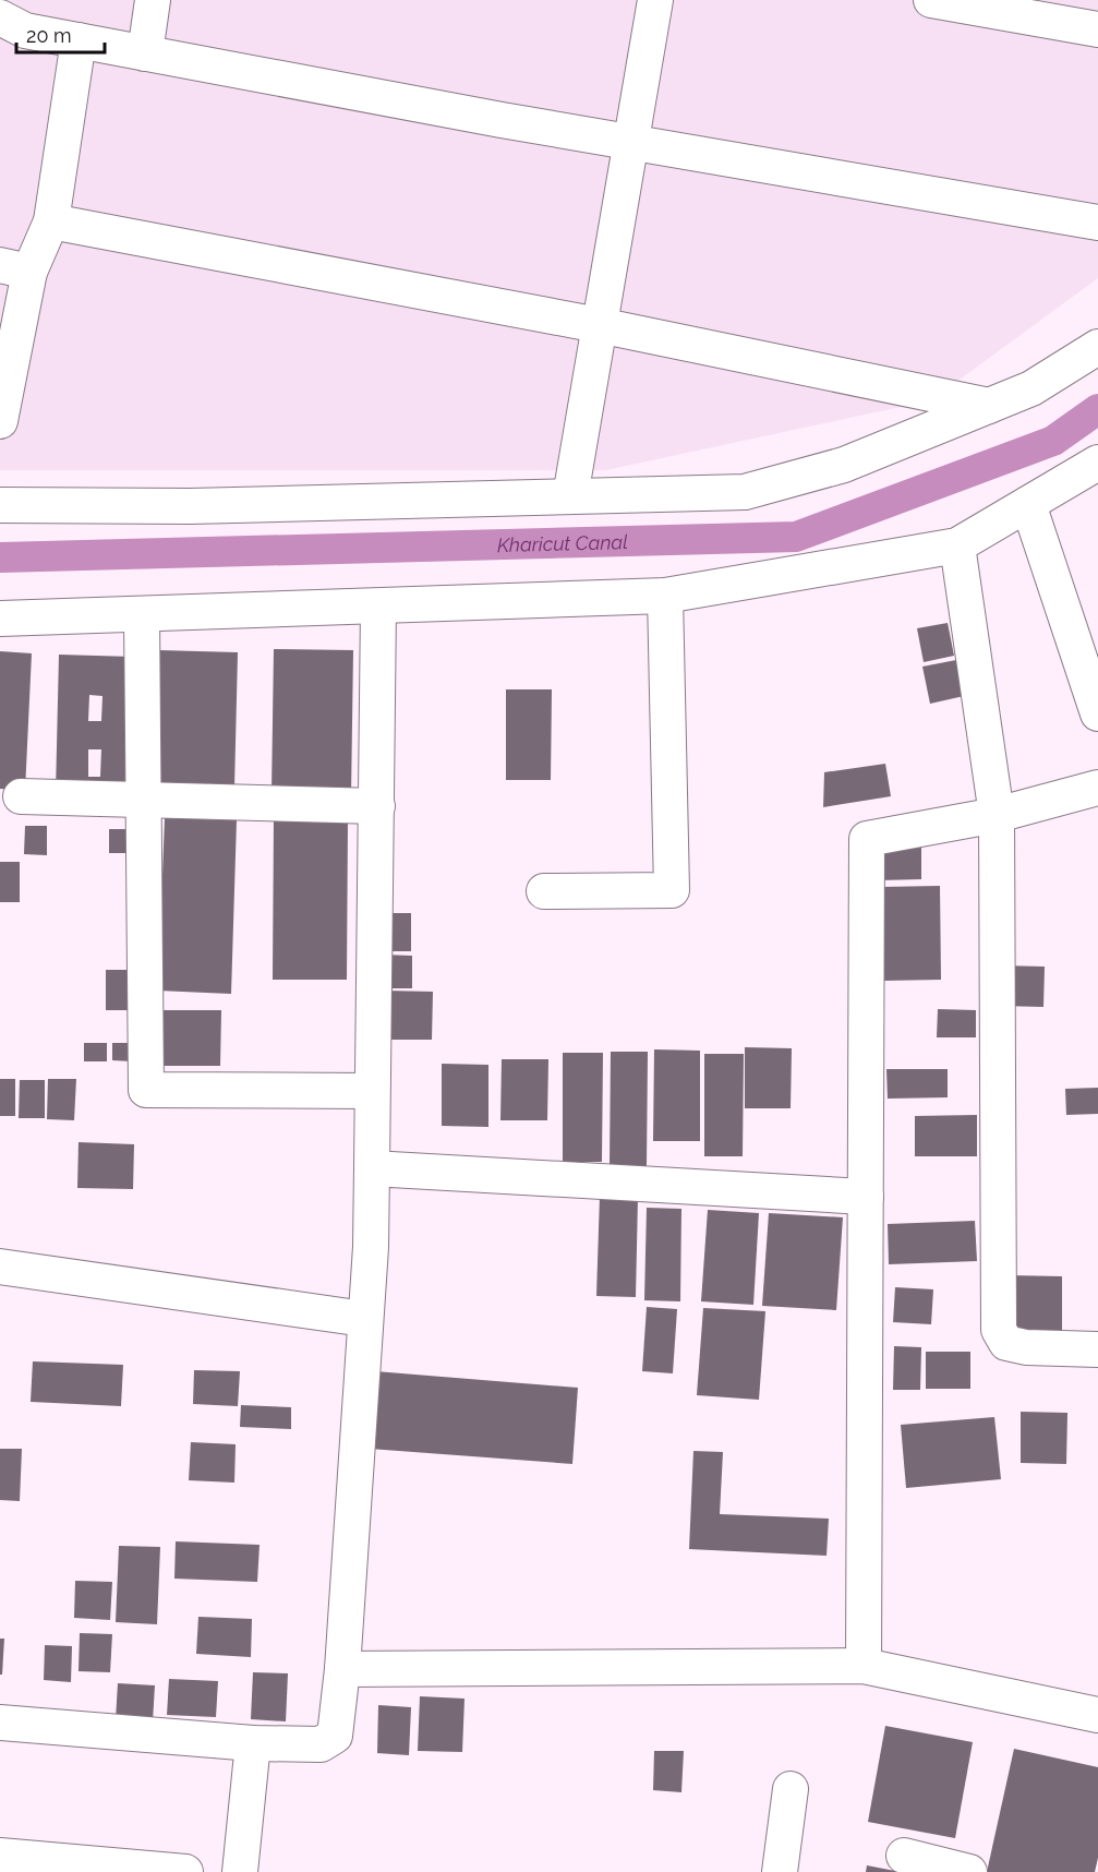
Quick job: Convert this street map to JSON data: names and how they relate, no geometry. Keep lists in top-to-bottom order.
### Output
{
  "water": ["Kharicut Canal"],
  "scale_bar": "20 m"
}
